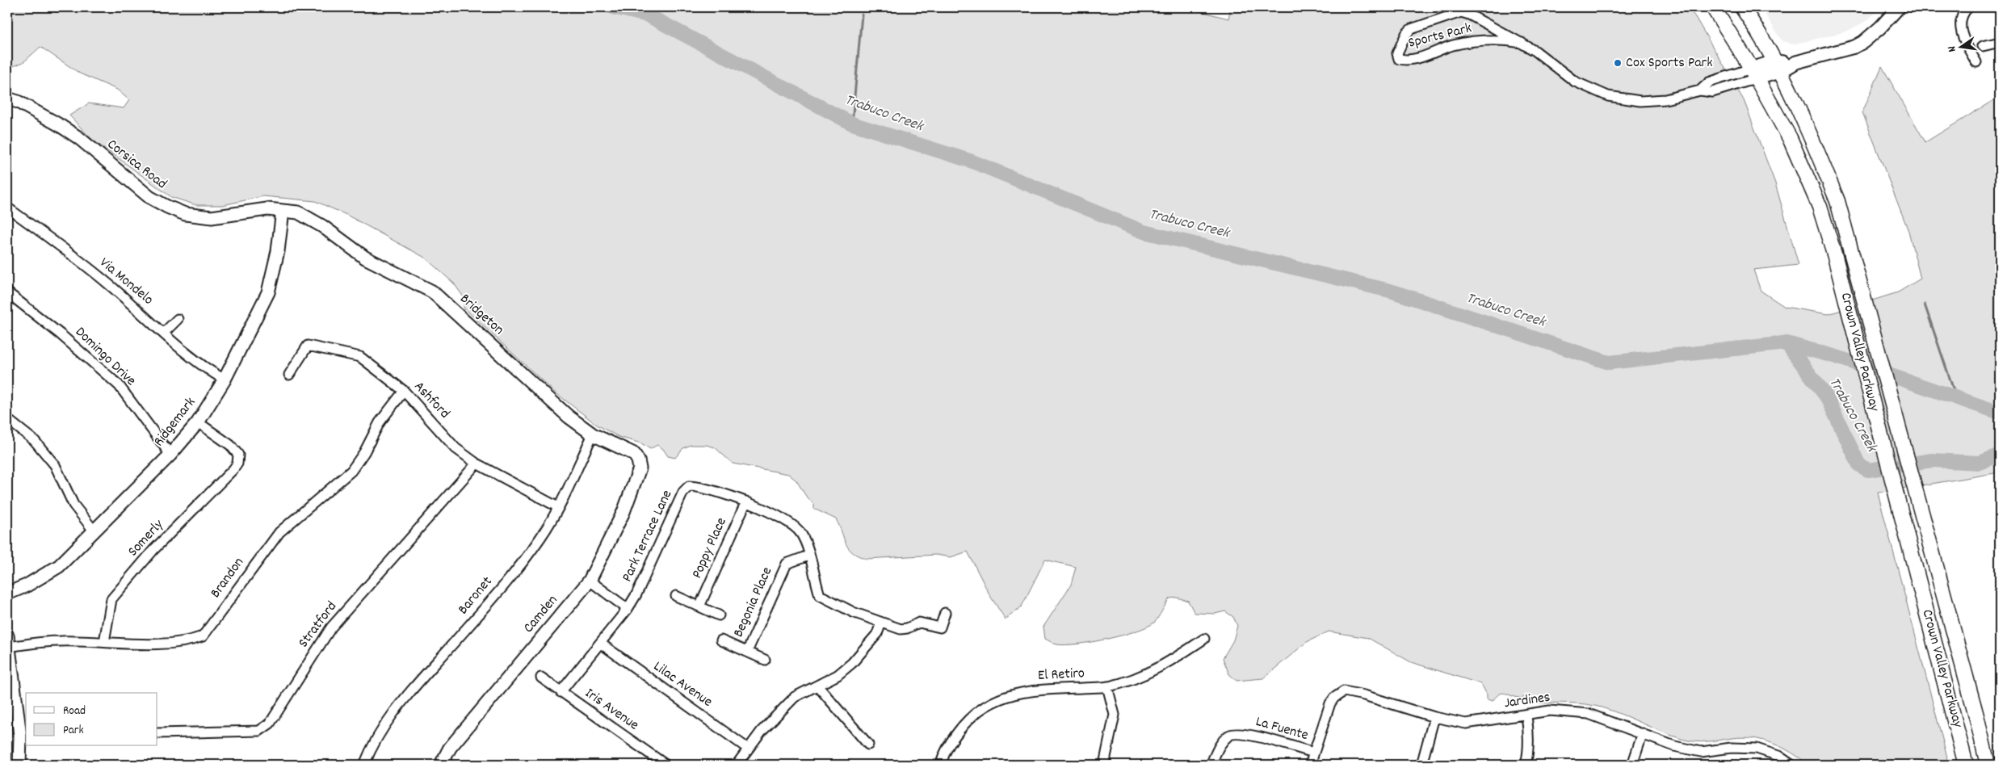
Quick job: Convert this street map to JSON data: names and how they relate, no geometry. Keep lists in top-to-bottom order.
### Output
{
  "streets": {
    "main road": ["Crown Valley Parkway"],
    "street": [
      "Sports Park",
      "Corsica Road",
      "Via Mondelo",
      "Bridgeton",
      "Domingo Drive",
      "Ashford",
      "Ridgemark",
      "Park Terrace Lane",
      "Somerly",
      "Poppy Place",
      "Brandon",
      "Baronet",
      "Begonia Place",
      "Camden",
      "Stratford",
      "El Retiro",
      "Lilac Avenue",
      "Jardines",
      "Iris Avenue",
      "La Fuente"
    ]
  },
  "crossings": [
    ["Sports Park", "Crown Valley Parkway"],
    ["Corsica Road", "Bridgeton"],
    ["Corsica Road", "Ridgemark"],
    ["Via Mondelo", "Ridgemark"],
    ["Bridgeton", "Ridgemark"],
    ["Bridgeton", "Baronet"],
    ["Bridgeton", "Camden"],
    ["Domingo Drive", "Ridgemark"],
    ["Ashford", "Brandon"],
    ["Ashford", "Baronet"],
    ["Ashford", "Stratford"],
    ["Ridgemark", "Somerly"],
    ["Park Terrace Lane", "Poppy Place"],
    ["Park Terrace Lane", "Camden"],
    ["Park Terrace Lane", "Lilac Avenue"],
    ["Park Terrace Lane", "Iris Avenue"],
    ["Somerly", "Brandon"],
    ["Jardines", "La Fuente"]
  ],
  "water": ["Trabuco Creek"],
  "places": ["Cox Sports Park"],
  "legend": ["Road", "Park"],
  "north": "left"
}
